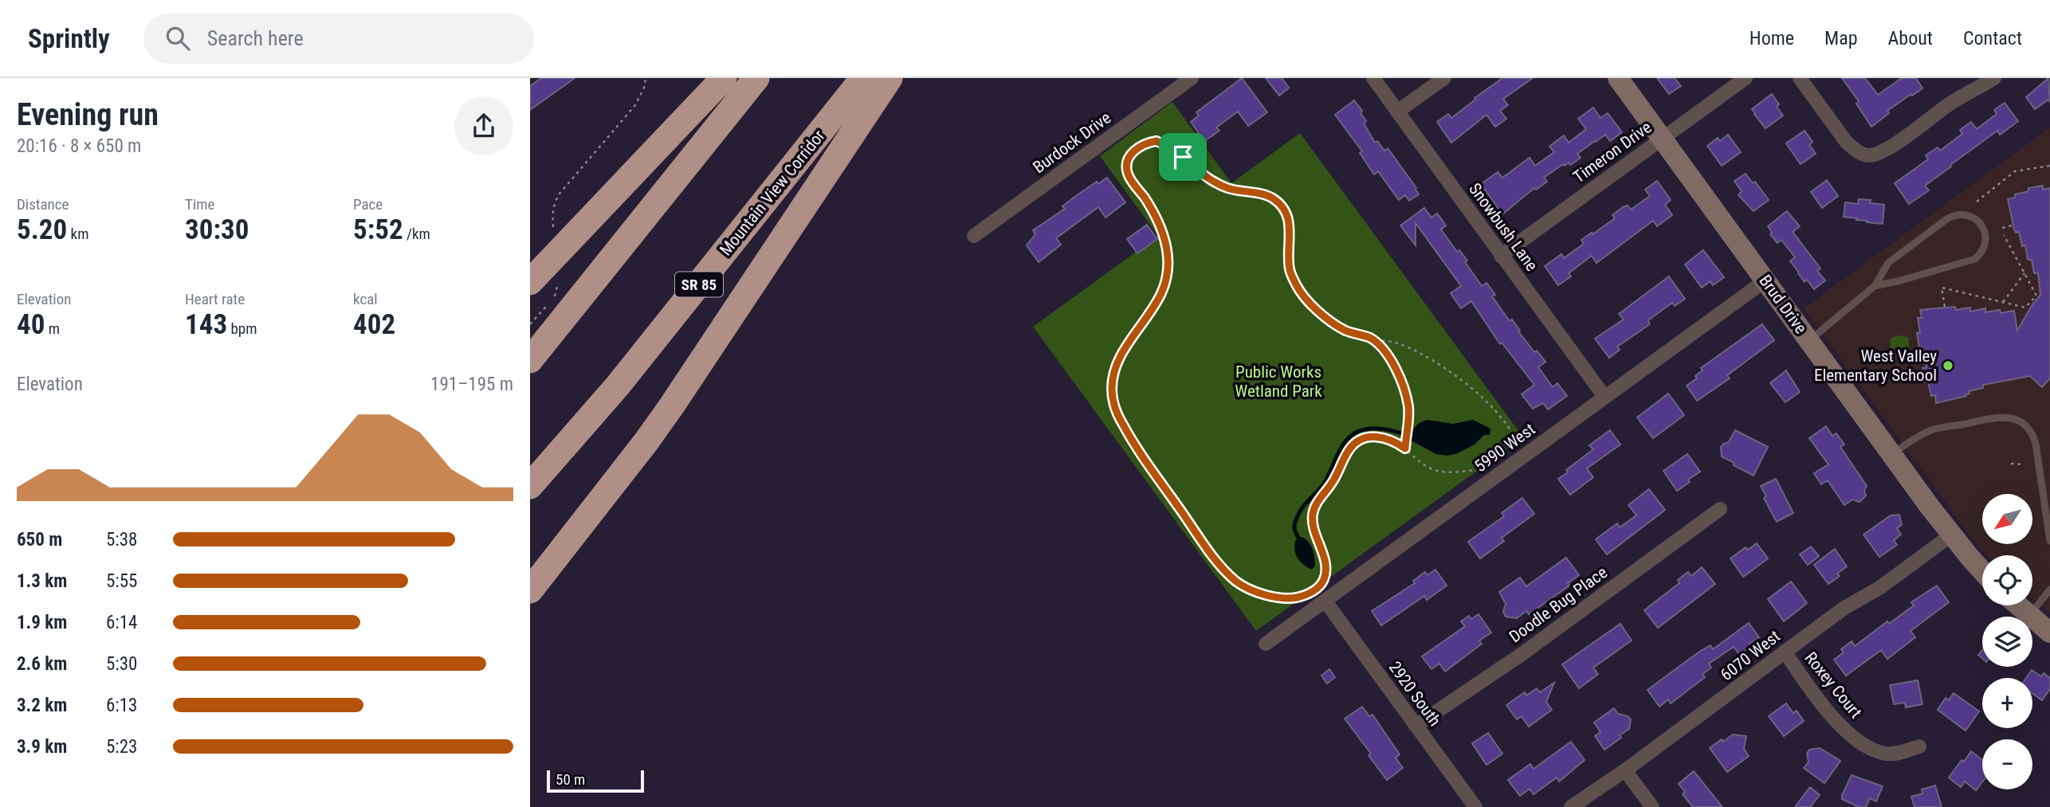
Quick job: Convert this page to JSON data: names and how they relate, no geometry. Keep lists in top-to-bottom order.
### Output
{
  "streets": {
    "highway": ["Mountain View Corridor", "SR 85"],
    "main road": ["Brud Drive"],
    "street": [
      "Burdock Drive",
      "Timeron Drive",
      "Snowbush Lane",
      "5990 West",
      "Doodle Bug Place",
      "6070 West",
      "Roxey Court",
      "2920 South"
    ]
  },
  "crossings": [
    ["Timeron Drive", "Snowbush Lane"],
    ["Timeron Drive", "Brud Drive"],
    ["Snowbush Lane", "5990 West"],
    ["Brud Drive", "5990 West"],
    ["Brud Drive", "6070 West"],
    ["5990 West", "2920 South"],
    ["Doodle Bug Place", "2920 South"],
    ["6070 West", "Roxey Court"]
  ],
  "parks": ["Public Works Wetland Park"],
  "places": ["West Valley Elementary School"],
  "scale_bar": "50 m",
  "north": "bottom left",
  "page": {
    "header": "Sprintly",
    "search": "Search here",
    "nav": [
      "Home",
      "Map",
      "About",
      "Contact"
    ],
    "heading": ["Evening run", "20:16 · 8 × 650 m"],
    "stats": [
      ["Distance", "5.20 km"],
      ["Time", "30:30"],
      ["Pace", "5:52 /km"],
      ["Elevation", "40 m"],
      ["Heart rate", "143 bpm"],
      ["kcal", "402"]
    ],
    "chart": ["Elevation", "191–195 m"],
    "map_buttons": ["+", "−"],
    "list": [
      {
        "name": "650 m",
        "note": "5:38"
      },
      {
        "name": "1.3 km",
        "note": "5:55"
      },
      {
        "name": "1.9 km",
        "note": "6:14"
      },
      {
        "name": "2.6 km",
        "note": "5:30"
      },
      {
        "name": "3.2 km",
        "note": "6:13"
      },
      {
        "name": "3.9 km",
        "note": "5:23"
      }
    ],
    "scale": "50 m"
  }
}
